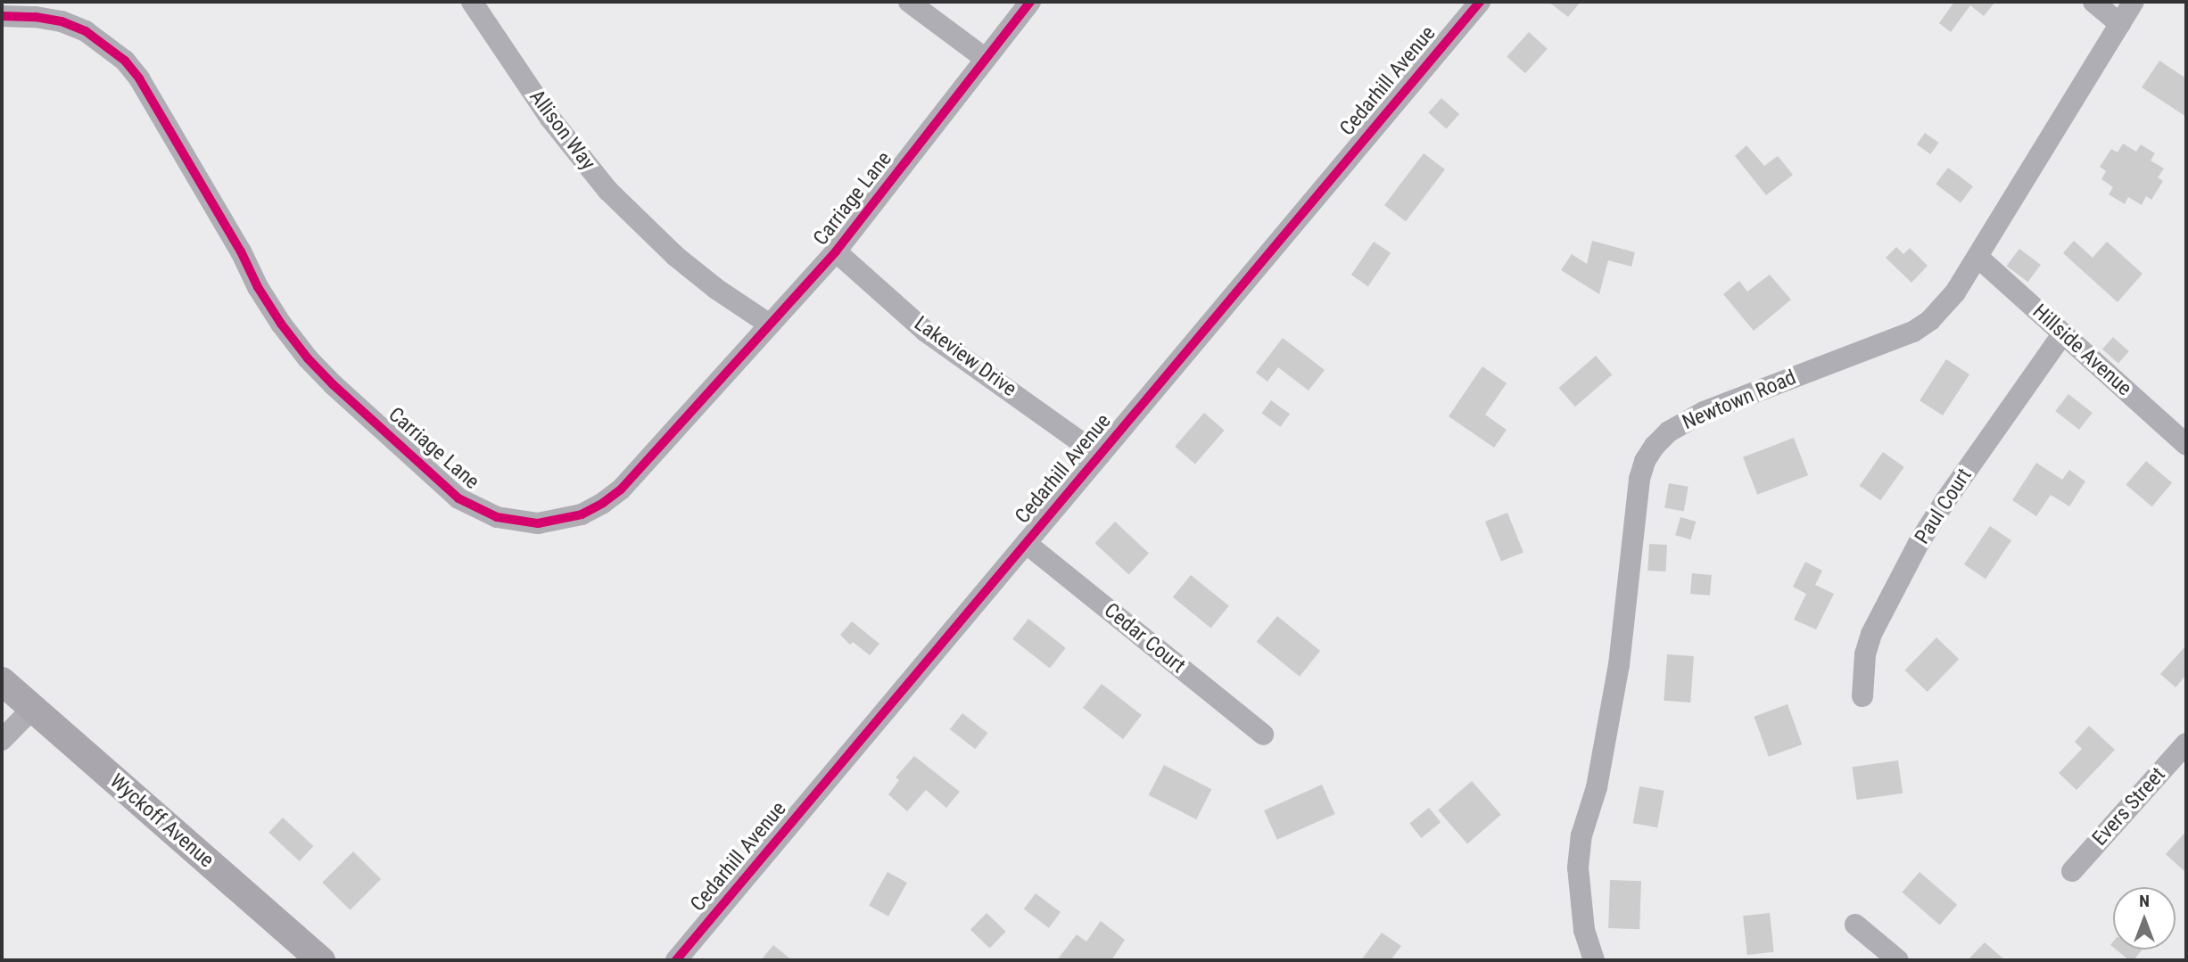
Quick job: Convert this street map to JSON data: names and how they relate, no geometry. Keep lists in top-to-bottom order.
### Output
{
  "streets": {
    "main road": ["Wyckoff Avenue"],
    "street": [
      "Cedarhill Avenue",
      "Allison Way",
      "Carriage Lane",
      "Hillside Avenue",
      "Lakeview Drive",
      "Newtown Road",
      "Paul Court",
      "Cedar Court",
      "Evers Street"
    ]
  },
  "crossings": [
    ["Cedarhill Avenue", "Lakeview Drive"],
    ["Cedarhill Avenue", "Cedar Court"],
    ["Allison Way", "Carriage Lane"],
    ["Carriage Lane", "Lakeview Drive"],
    ["Hillside Avenue", "Newtown Road"],
    ["Hillside Avenue", "Paul Court"]
  ],
  "north": "top"
}
